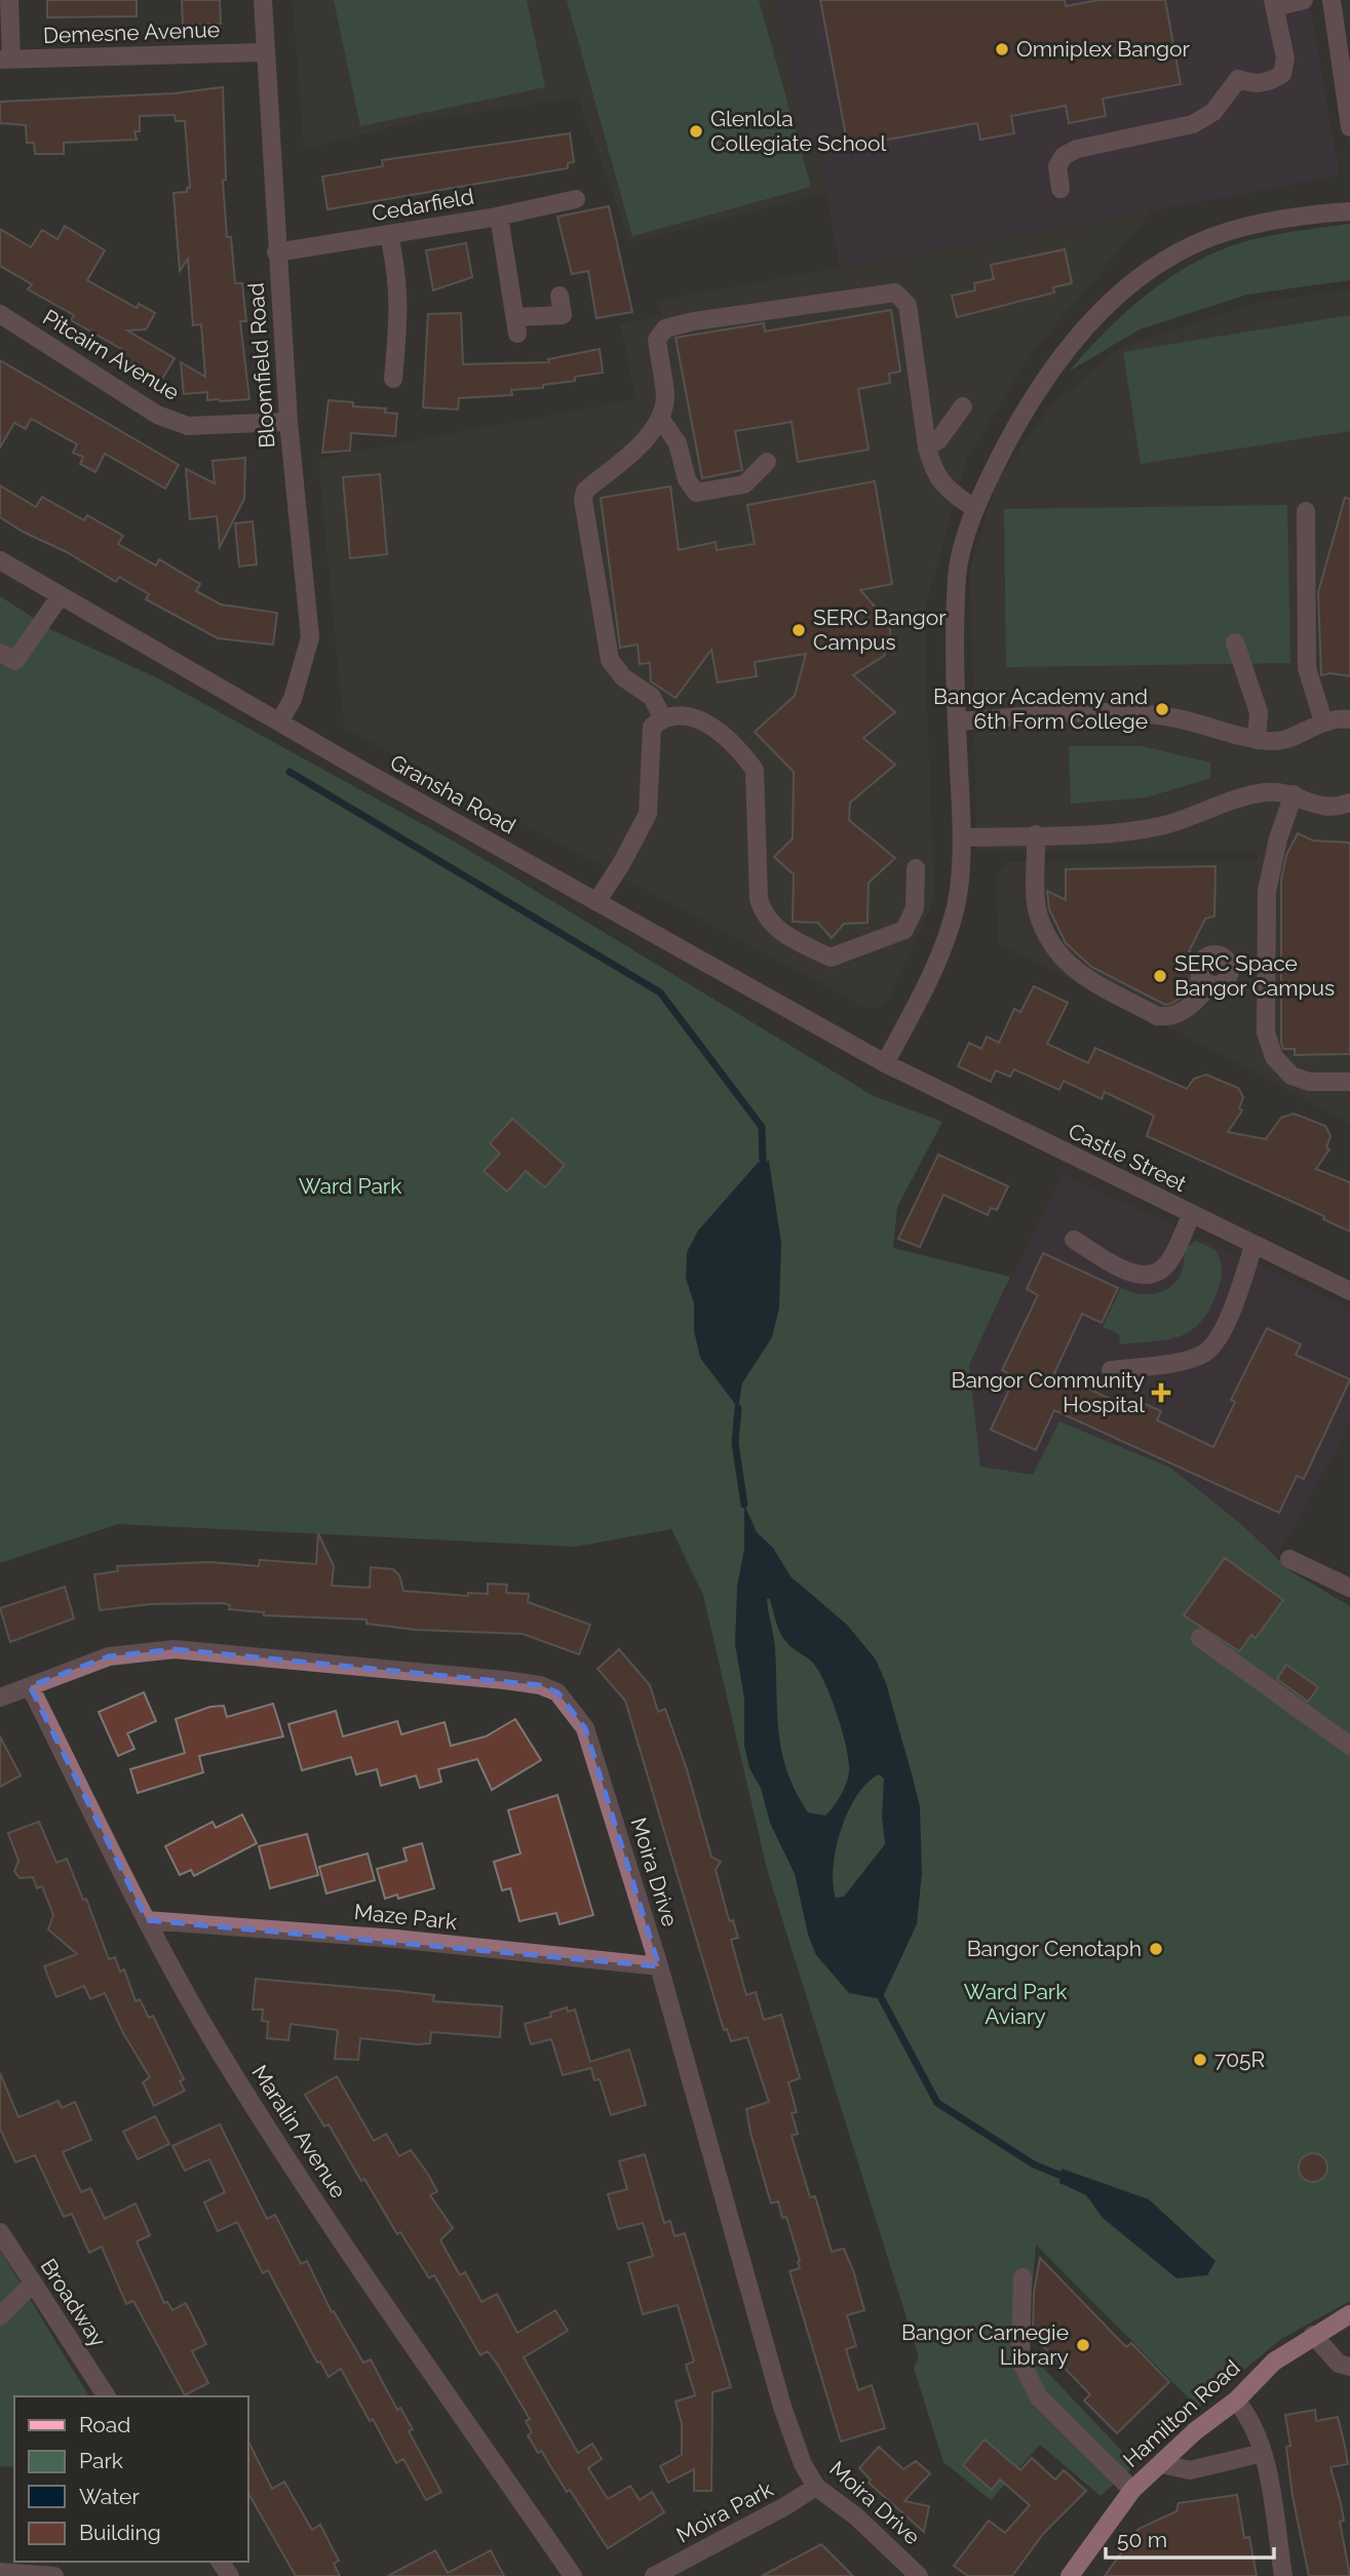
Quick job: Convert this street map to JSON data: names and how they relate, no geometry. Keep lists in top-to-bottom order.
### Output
{
  "streets": {
    "main road": ["Hamilton Road"],
    "street": [
      "Demesne Avenue",
      "Cedarfield",
      "Pitcairn Avenue",
      "Bloomfield Road",
      "Gransha Road",
      "Castle Street",
      "Moira Drive",
      "Maze Park",
      "Maralin Avenue",
      "Broadway",
      "Moira Park"
    ]
  },
  "crossings": [
    ["Demesne Avenue", "Bloomfield Road"],
    ["Cedarfield", "Bloomfield Road"],
    ["Pitcairn Avenue", "Bloomfield Road"],
    ["Bloomfield Road", "Gransha Road"],
    ["Gransha Road", "Castle Street"],
    ["Moira Drive", "Maze Park"],
    ["Moira Drive", "Maralin Avenue"],
    ["Moira Drive", "Moira Park"],
    ["Maze Park", "Maralin Avenue"]
  ],
  "parks": ["Ward Park", "Ward Park Aviary"],
  "places": {
    "other": [
      "Omniplex Bangor",
      "Glenlola Collegiate School",
      "SERC Bangor Campus",
      "Bangor Academy and 6th Form College",
      "SERC Space Bangor Campus",
      "Bangor Cenotaph",
      "705R",
      "Bangor Carnegie Library"
    ],
    "health": ["Bangor Community Hospital"]
  },
  "legend": [
    "Road",
    "Park",
    "Water",
    "Building"
  ],
  "scale_bar": "50 m"
}
